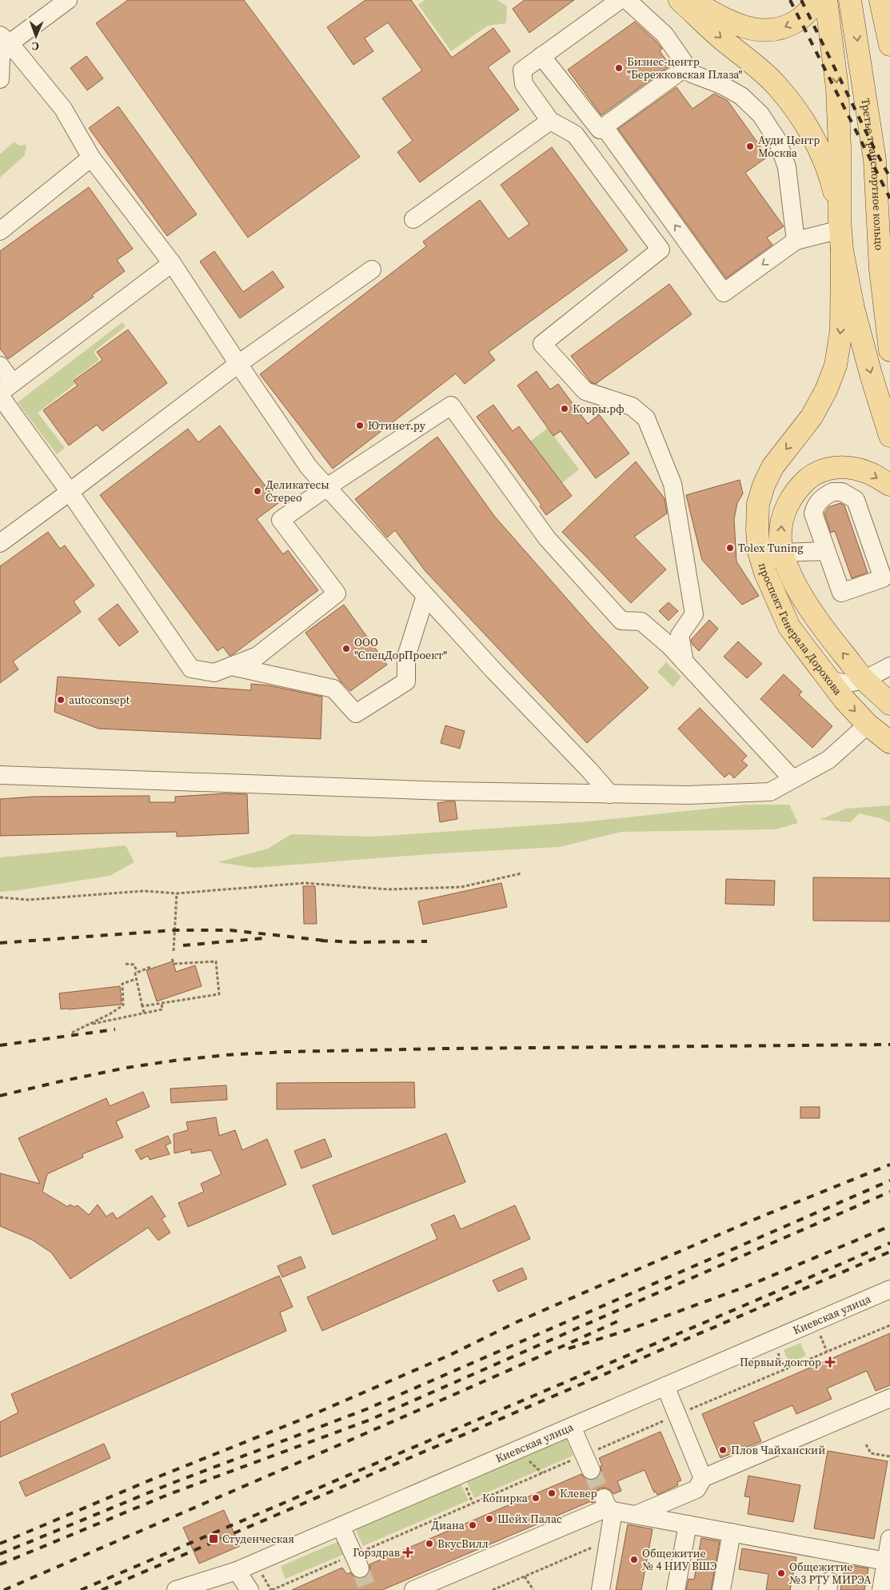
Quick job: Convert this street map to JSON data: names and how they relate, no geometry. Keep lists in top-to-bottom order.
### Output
{
  "streets": {
    "main road": ["Третье транспортное кольцо", "проспект Генерала Дорохова"],
    "street": ["Киевская улица"]
  },
  "places": {
    "other": [
      "Бизнес-центр \"Бережковская Плаза\"",
      "Ауди Центр Москва",
      "Ковры.рф",
      "Ютинет.ру",
      "Деликатесы Стерео",
      "Tolex Tuning",
      "ООО \"СпецДорПроект\"",
      "autoconsept",
      "Плов Чайханский",
      "Клевер",
      "Копирка",
      "Шейх Палас",
      "Диана",
      "ВкусВилл",
      "Общежитие № 4 НИУ ВШЭ",
      "Общежитие №3 РТУ МИРЭА"
    ],
    "health": ["Первый доктор", "Горздрав"],
    "transit": ["Студенческая"]
  },
  "north": "bottom"
}
